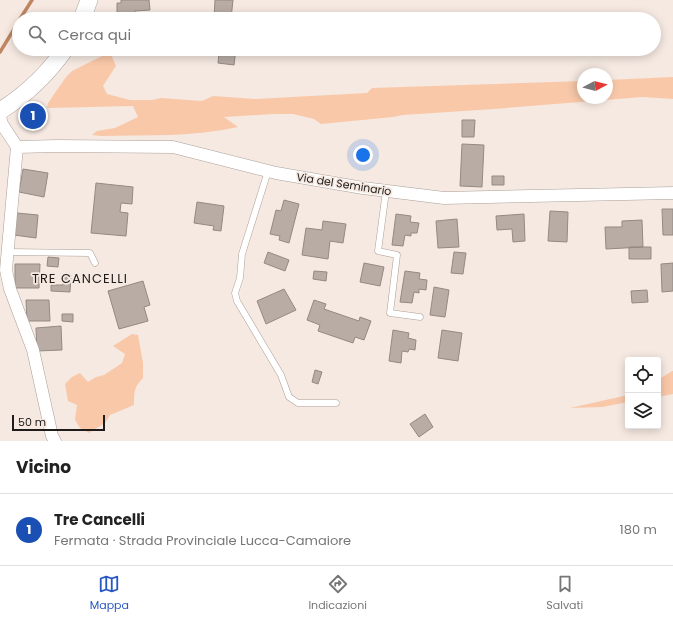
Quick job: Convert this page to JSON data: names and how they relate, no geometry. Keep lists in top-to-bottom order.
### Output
{
  "streets": {
    "street": ["Via del Seminario"]
  },
  "districts": ["TRE CANCELLI"],
  "scale_bar": "50 m",
  "north": "right",
  "page": {
    "search": "Cerca qui",
    "pins": "1",
    "scale": "50 m",
    "heading": "Vicino",
    "list": [
      {
        "mark": "1",
        "name": "Tre Cancelli",
        "note": "Fermata · Strada Provinciale Lucca-Camaiore",
        "value": "180 m"
      }
    ],
    "nav": ["Mappa", "Indicazioni", "Salvati"]
  }
}
